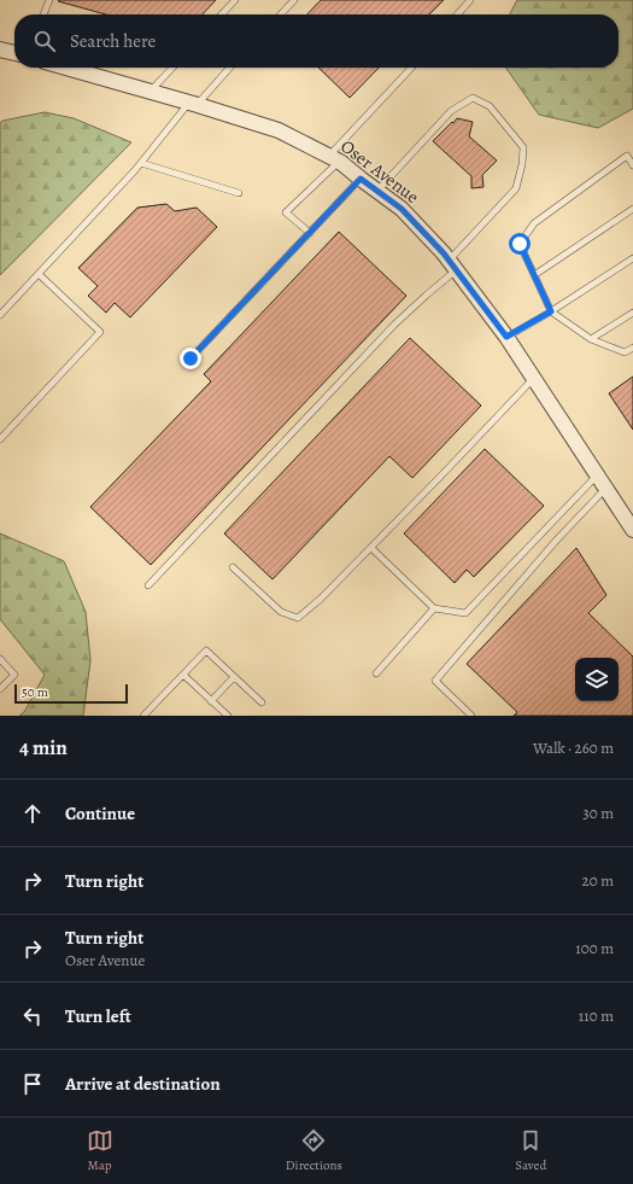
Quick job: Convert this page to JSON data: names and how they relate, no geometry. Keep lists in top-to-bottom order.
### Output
{
  "streets": {
    "street": ["Oser Avenue"]
  },
  "scale_bar": "50 m",
  "page": {
    "search": "Search here",
    "scale": "50 m",
    "heading": ["4 min", "Walk · 260 m"],
    "list": [
      ["Continue", "30 m"],
      ["Turn right", "20 m"],
      ["Turn right", "Oser Avenue", "100 m"],
      ["Turn left", "110 m"],
      "Arrive at destination"
    ],
    "nav": ["Map", "Directions", "Saved"]
  }
}
